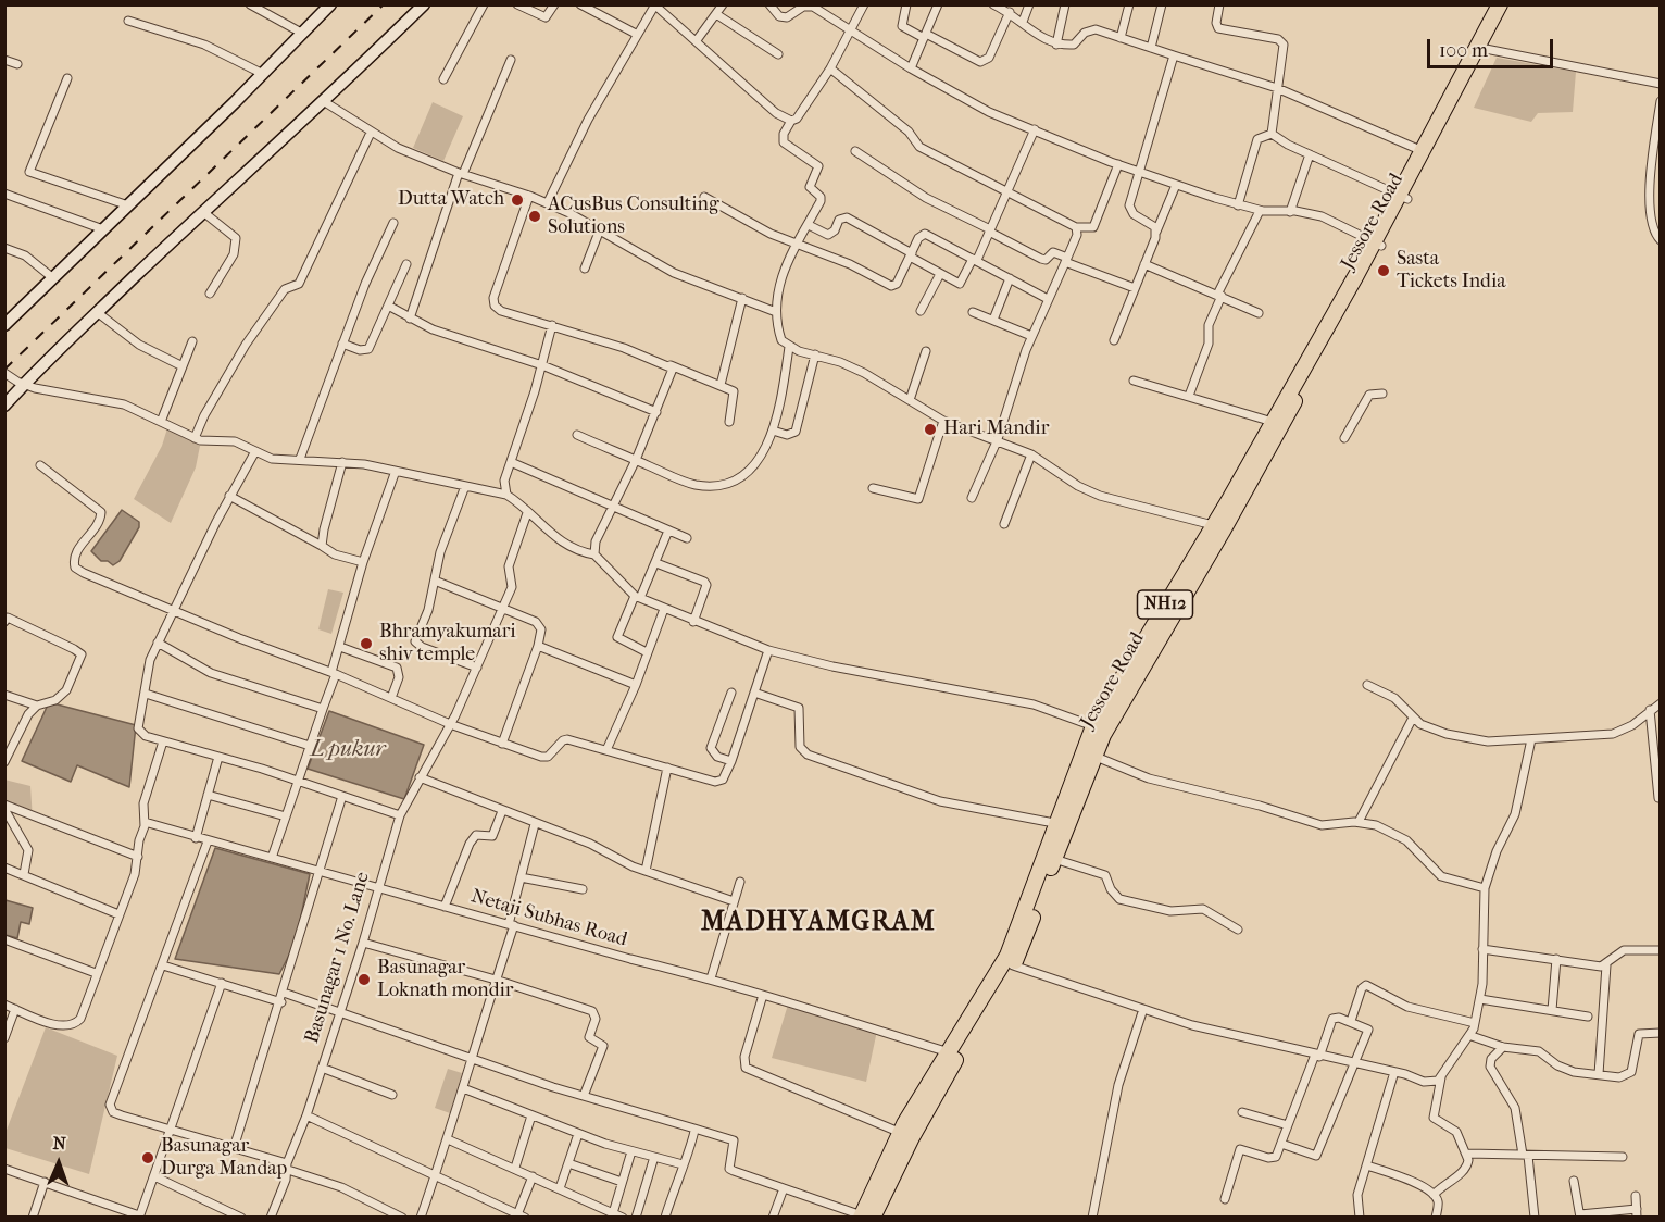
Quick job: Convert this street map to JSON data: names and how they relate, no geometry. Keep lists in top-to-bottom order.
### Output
{
  "streets": {
    "highway": ["Jessore Road", "NH12"],
    "street": ["Netaji Subhas Road", "Basunagar 1 No. Lane"]
  },
  "crossings": [
    ["Jessore Road", "NH12"],
    ["NH12", "Netaji Subhas Road"],
    ["Netaji Subhas Road", "Basunagar 1 No. Lane"]
  ],
  "districts": ["MADHYAMGRAM"],
  "water": ["L pukur"],
  "places": [
    "Dutta Watch",
    "ACusBus Consulting Solutions",
    "Sasta Tickets India",
    "Hari Mandir",
    "Bhramyakumari shiv temple",
    "Basunagar Loknath mondir",
    "Basunagar Durga Mandap"
  ],
  "scale_bar": "100 m",
  "north": "top"
}
